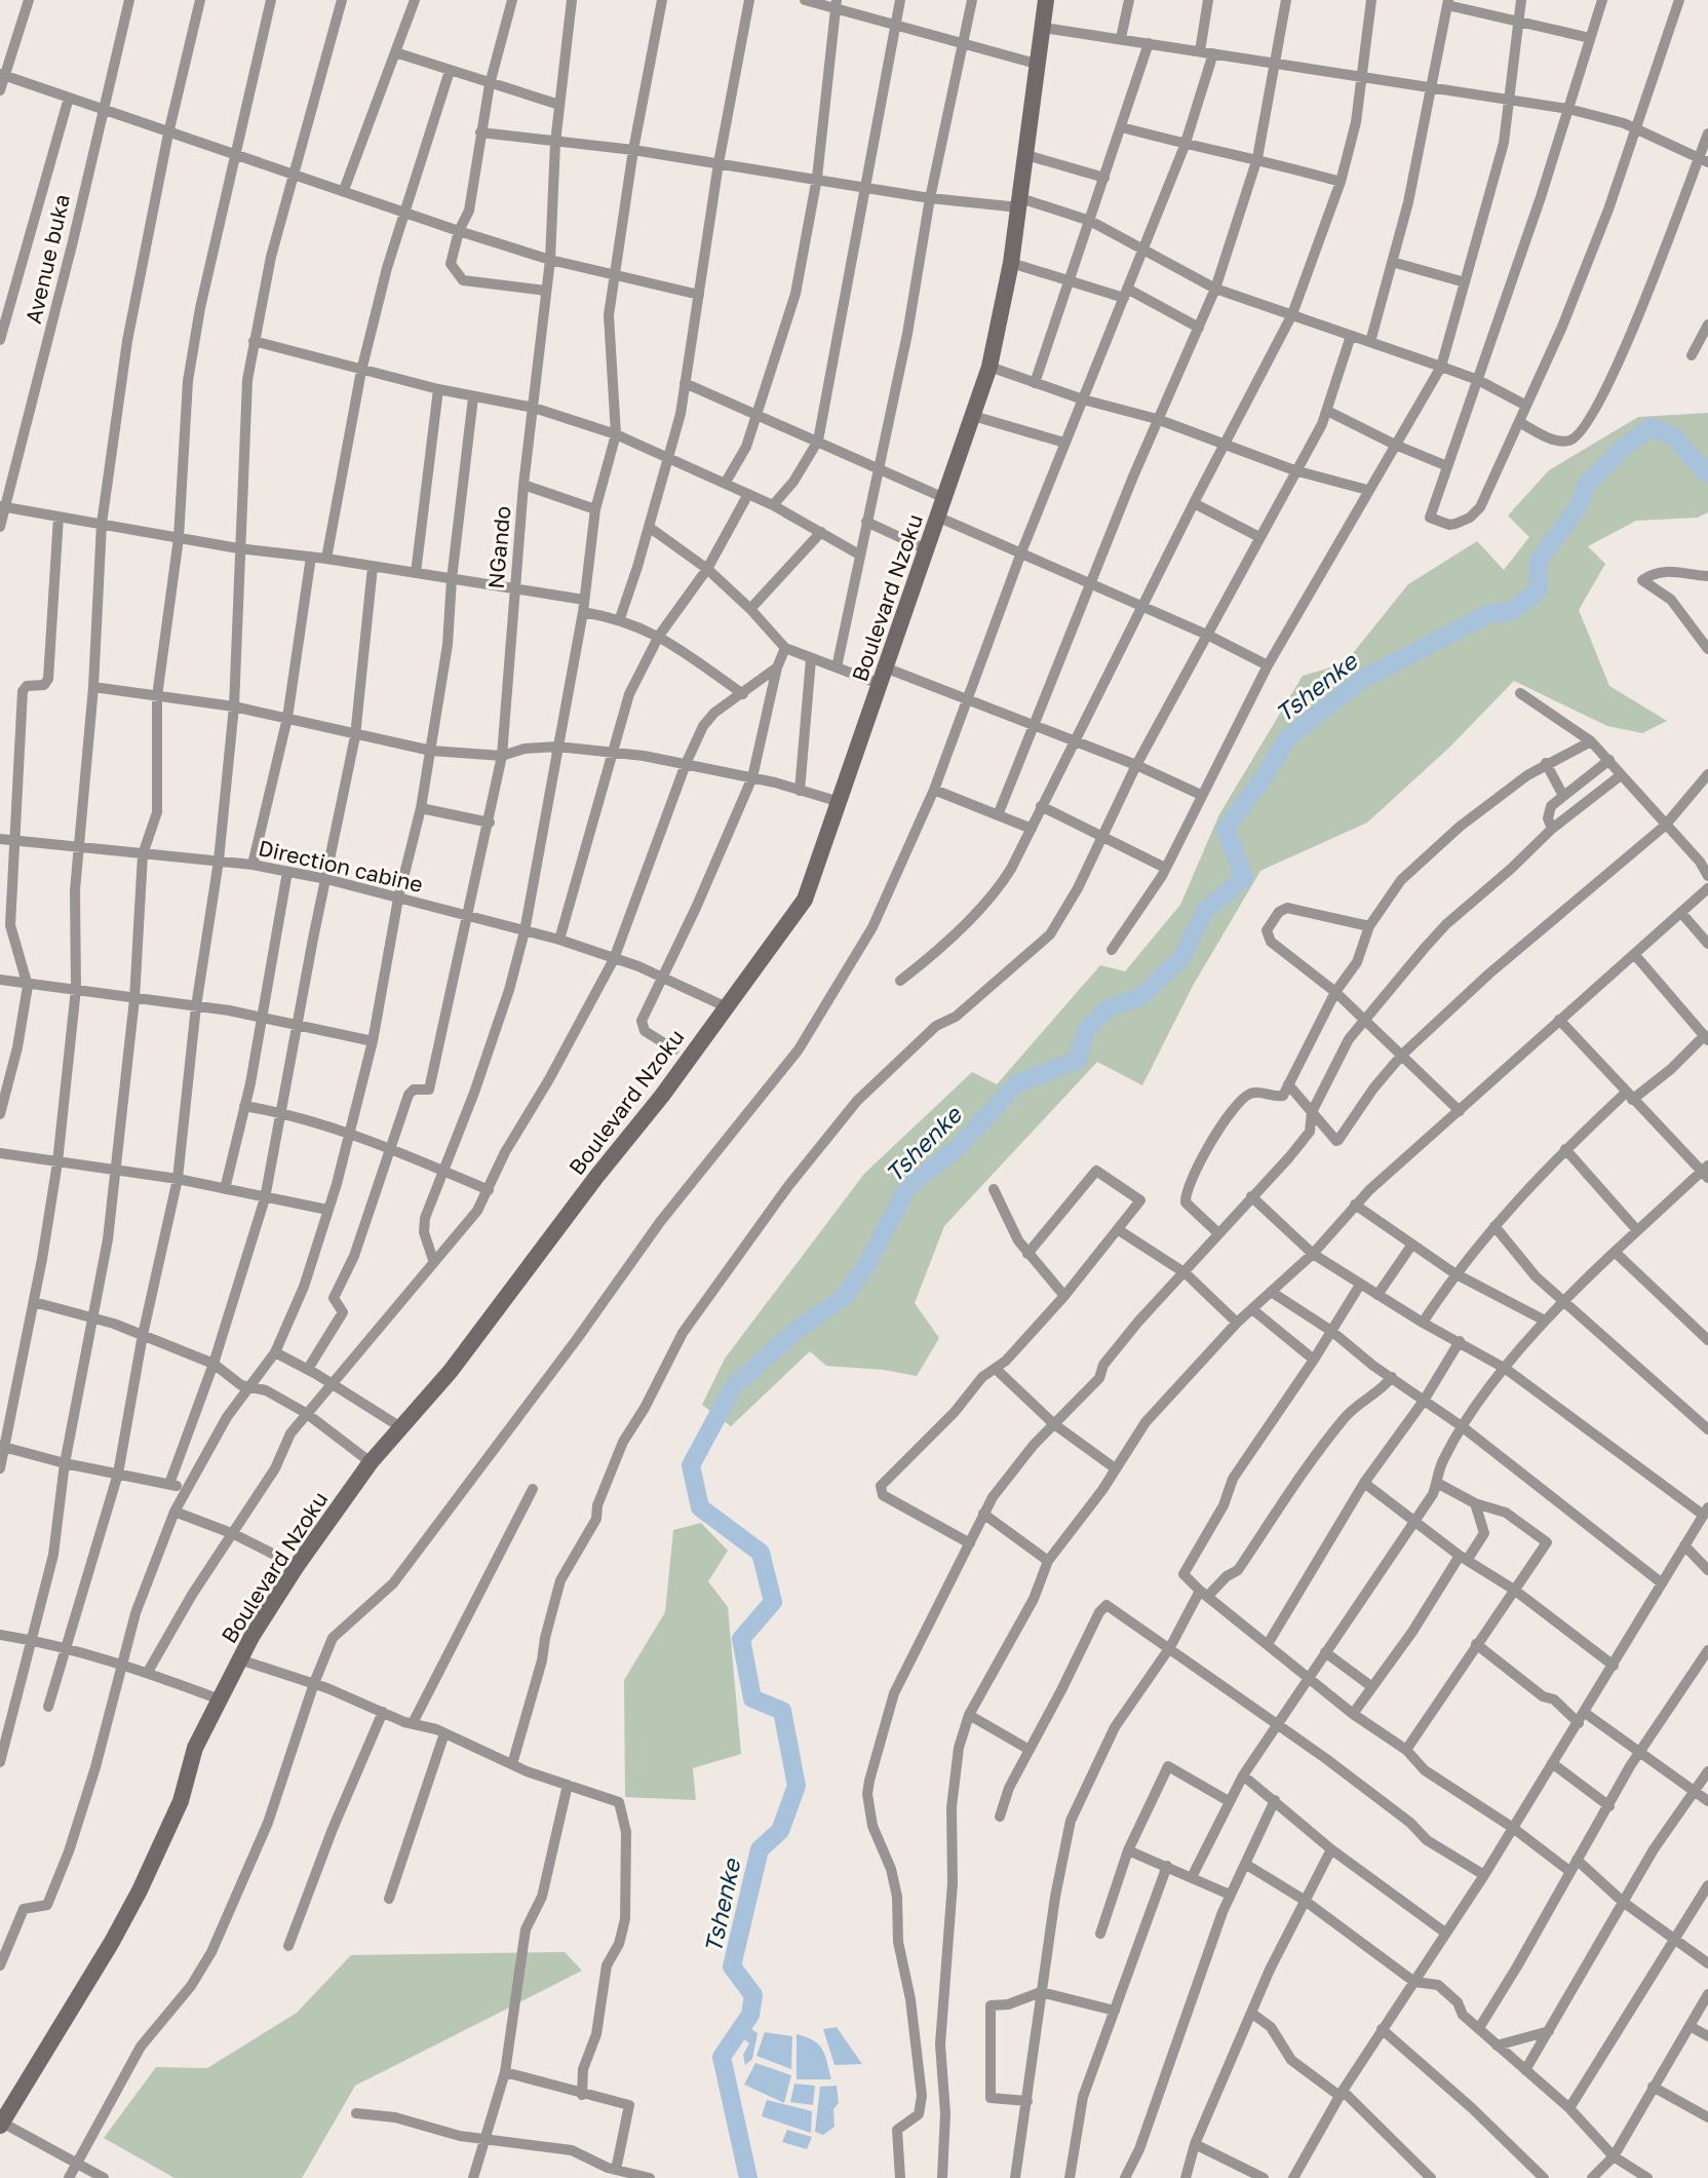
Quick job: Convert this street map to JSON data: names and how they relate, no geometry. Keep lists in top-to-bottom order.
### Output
{
  "streets": {
    "street": [
      "Avenue buka",
      "NGando",
      "Boulevard Nzoku",
      "Direction cabine"
    ]
  },
  "crossings": [
    ["NGando", "Direction cabine"],
    ["Boulevard Nzoku", "Direction cabine"]
  ],
  "water": ["Tshenke"]
}
